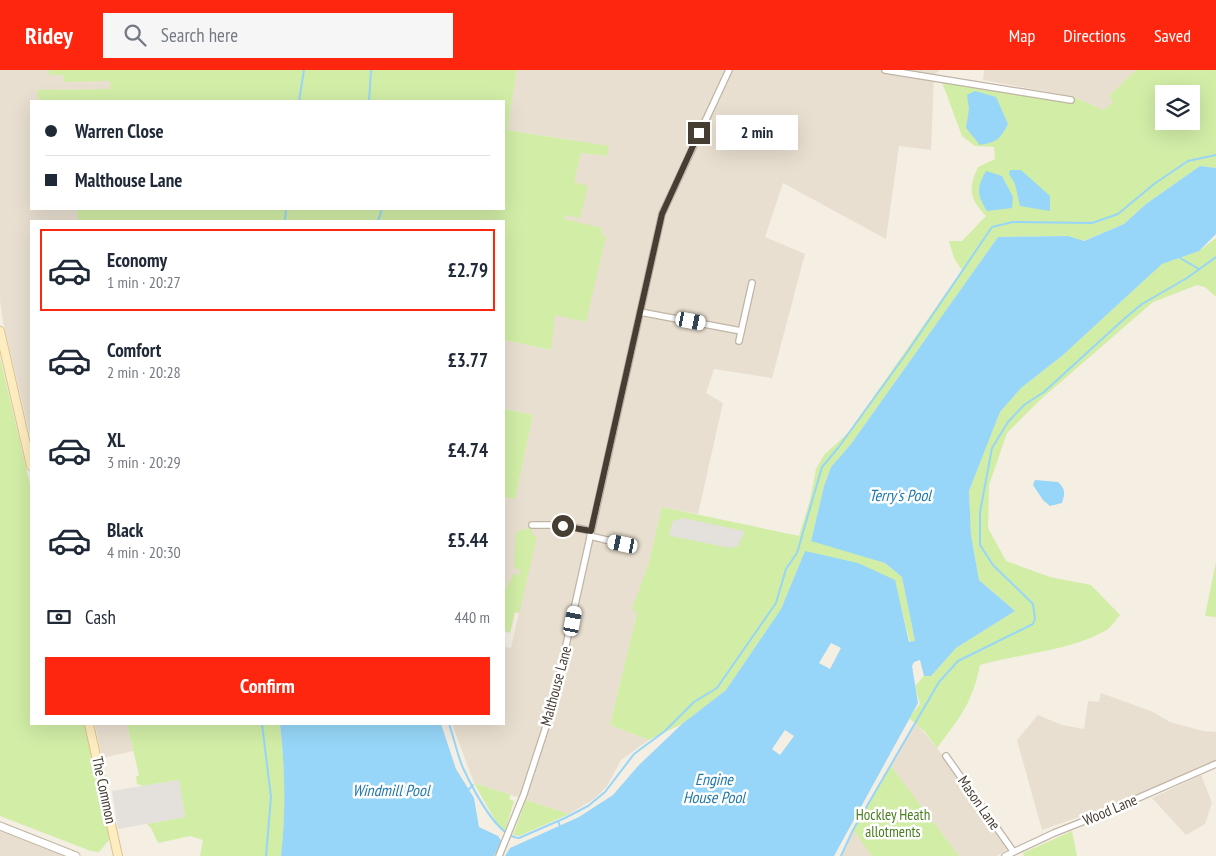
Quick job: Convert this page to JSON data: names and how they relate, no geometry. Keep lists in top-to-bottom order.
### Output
{
  "streets": {
    "main road": ["The Common"],
    "street": ["Malthouse Lane", "Mason Lane", "Wood Lane"]
  },
  "crossings": [
    ["Mason Lane", "Wood Lane"]
  ],
  "water": ["Terry's Pool", "Engine House Pool", "Windmill Pool"],
  "parks": ["Hockley Heath allotments"],
  "page": {
    "header": "Ridey",
    "search": "Search here",
    "nav": ["Map", "Directions", "Saved"],
    "banner": ["Warren Close", "Malthouse Lane"],
    "bubble": "2 min",
    "list": [
      {
        "name": "Economy",
        "note": "1 min · 20:27",
        "value": "£2.79"
      },
      {
        "name": "Comfort",
        "note": "2 min · 20:28",
        "value": "£3.77"
      },
      {
        "name": "XL",
        "note": "3 min · 20:29",
        "value": "£4.74"
      },
      {
        "name": "Black",
        "note": "4 min · 20:30",
        "value": "£5.44"
      }
    ],
    "pay": ["Cash", "440 m"],
    "buttons": "Confirm"
  }
}
